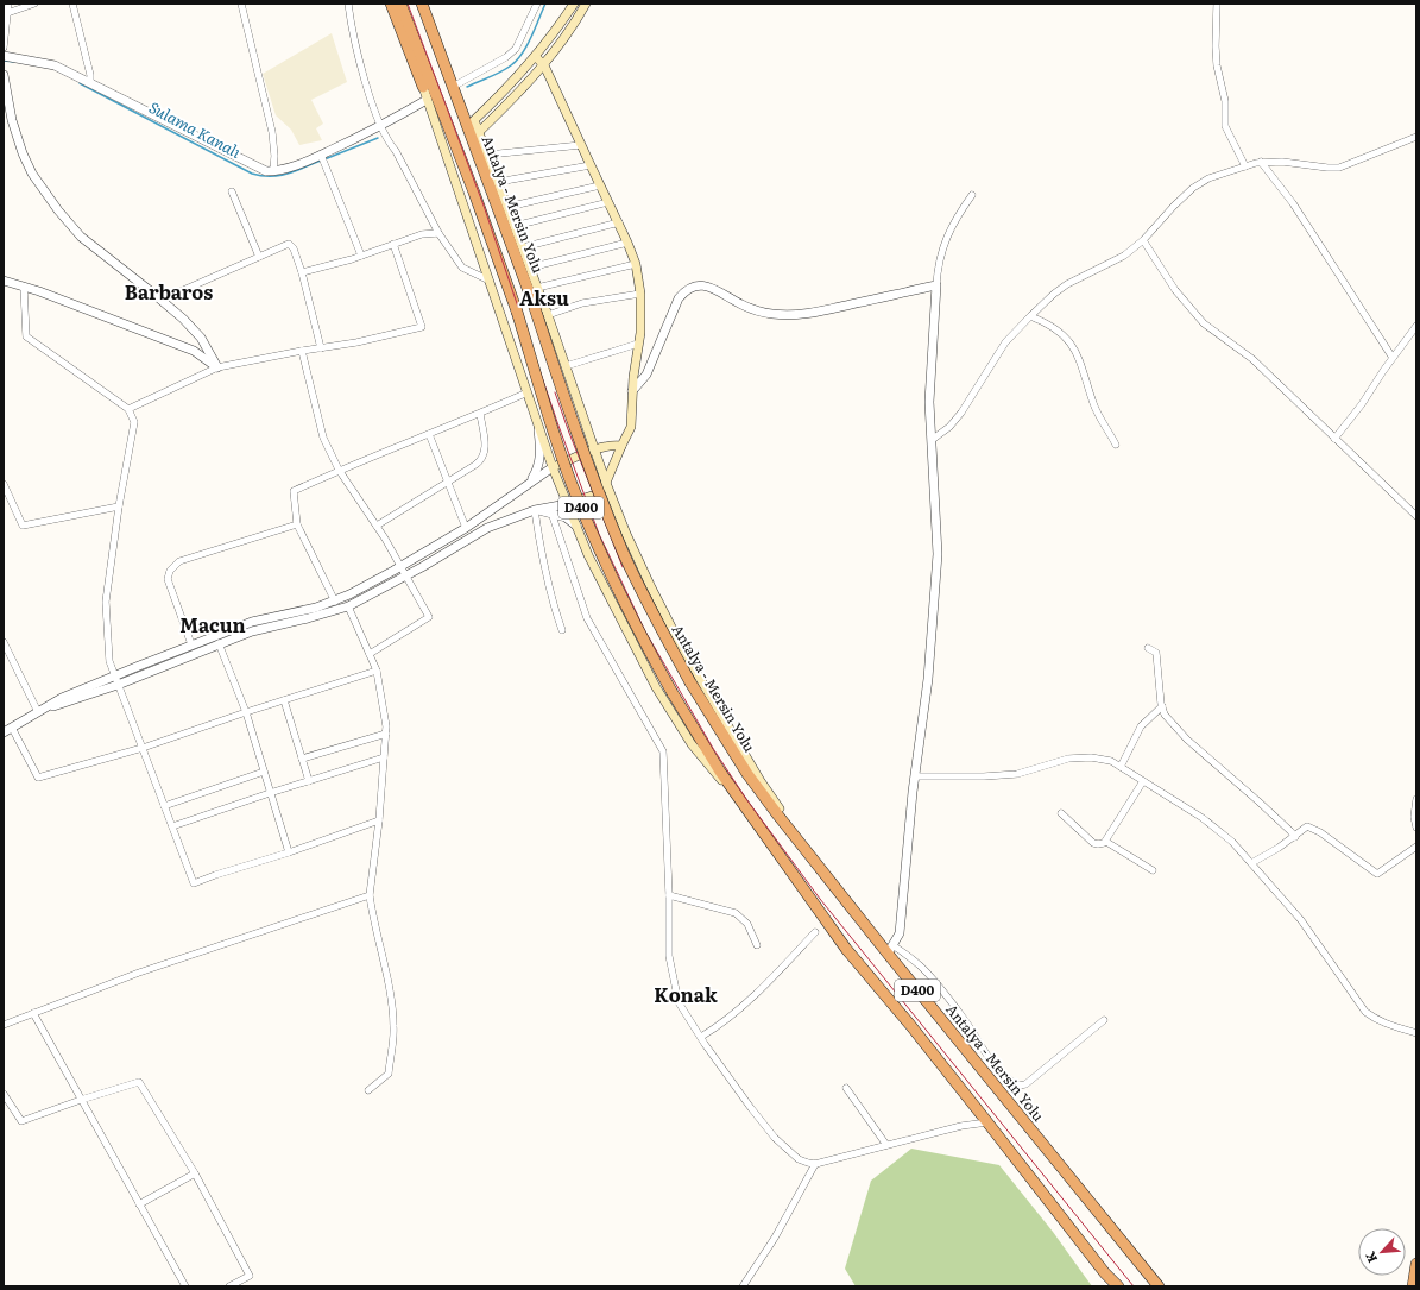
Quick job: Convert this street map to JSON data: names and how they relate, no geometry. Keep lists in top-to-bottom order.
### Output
{
  "streets": {
    "highway": ["Antalya - Mersin Yolu", "D400"]
  },
  "districts": [
    "Barbaros",
    "Aksu",
    "Macun",
    "Konak"
  ],
  "water": ["Sulama Kanalı"],
  "north": "bottom left"
}
